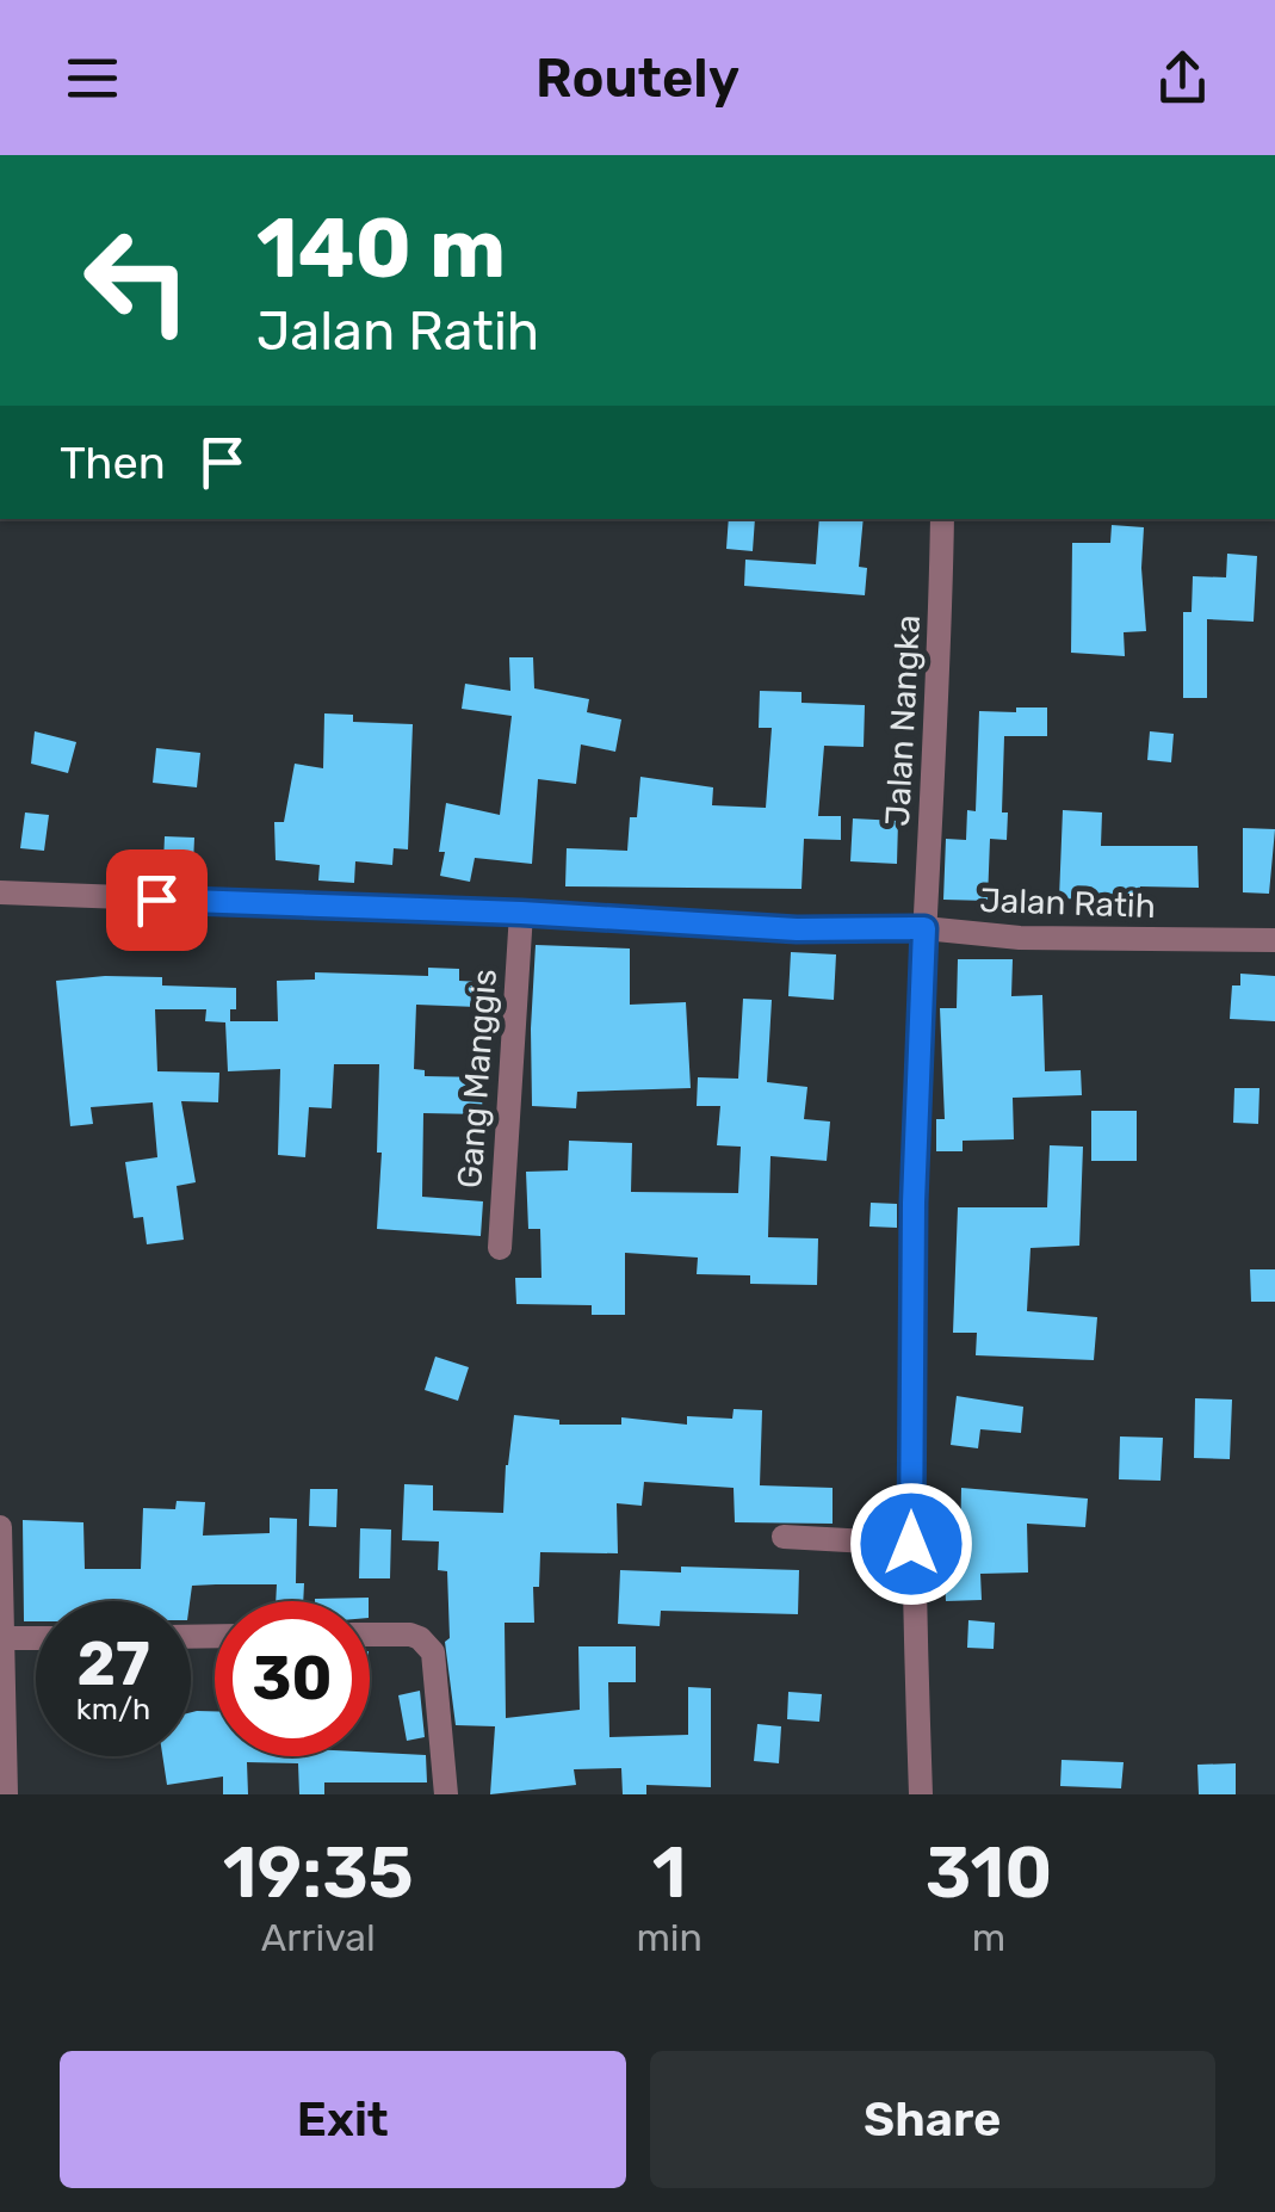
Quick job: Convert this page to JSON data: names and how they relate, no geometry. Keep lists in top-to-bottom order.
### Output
{
  "streets": {
    "street": ["Jalan Nangka", "Jalan Ratih", "Gang Manggis"]
  },
  "crossings": [
    ["Jalan Nangka", "Jalan Ratih"],
    ["Jalan Ratih", "Gang Manggis"]
  ],
  "page": {
    "header": "Routely",
    "turn": ["140 m", "Jalan Ratih"],
    "then": "Then",
    "speed": "27 km/h",
    "limit": "30",
    "eta": [
      "19:35",
      "Arrival",
      "1",
      "min",
      "310",
      "m"
    ],
    "buttons": ["Exit", "Share"]
  }
}
